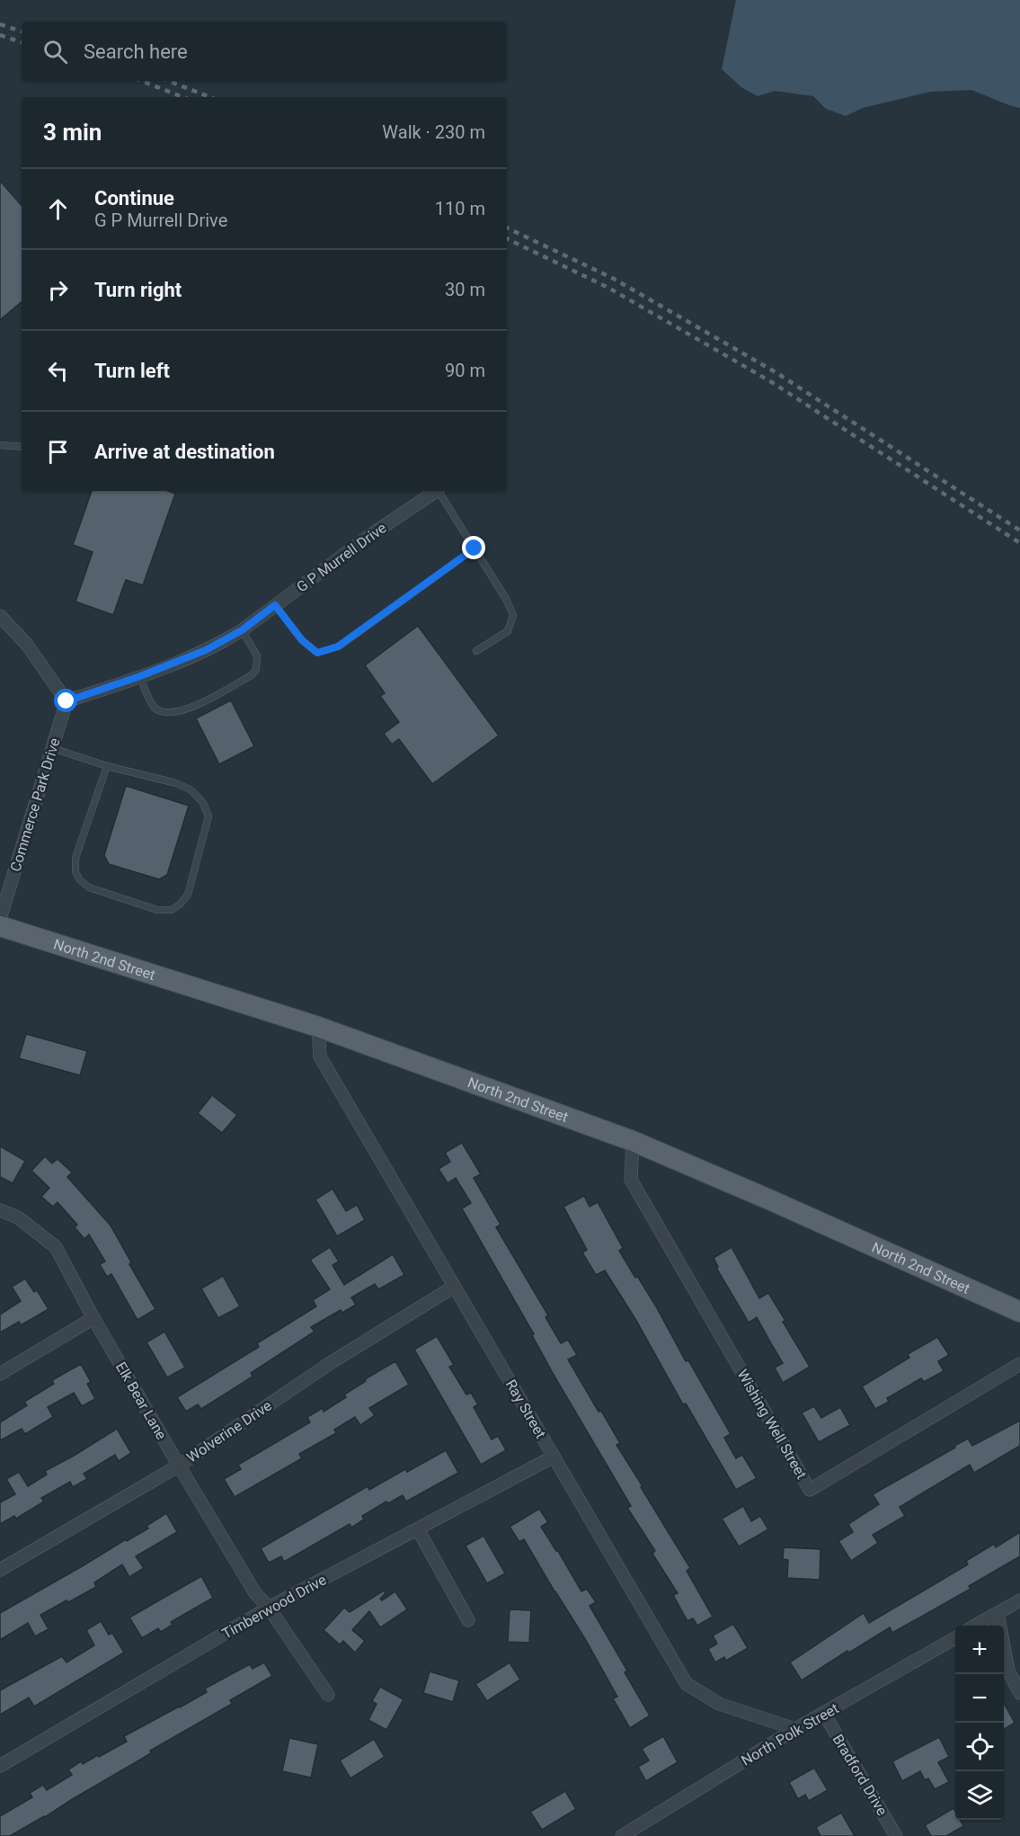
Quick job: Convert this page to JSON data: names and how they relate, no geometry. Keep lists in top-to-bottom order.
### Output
{
  "streets": {
    "main road": ["North 2nd Street"],
    "street": [
      "G P Murrell Drive",
      "Commerce Park Drive",
      "Elk Bear Lane",
      "Ray Street",
      "Wishing Well Street",
      "Wolverine Drive",
      "Timberwood Drive",
      "North Polk Street",
      "Bradford Drive"
    ]
  },
  "crossings": [
    ["G P Murrell Drive", "Commerce Park Drive"],
    ["North 2nd Street", "Ray Street"],
    ["North 2nd Street", "Wishing Well Street"],
    ["Elk Bear Lane", "Wolverine Drive"],
    ["Elk Bear Lane", "Timberwood Drive"],
    ["Ray Street", "Wolverine Drive"],
    ["Ray Street", "Timberwood Drive"],
    ["Ray Street", "North Polk Street"],
    ["North Polk Street", "Bradford Drive"]
  ],
  "page": {
    "search": "Search here",
    "heading": ["3 min", "Walk · 230 m"],
    "list": [
      ["Continue", "G P Murrell Drive", "110 m"],
      ["Turn right", "30 m"],
      ["Turn left", "90 m"],
      "Arrive at destination"
    ],
    "map_buttons": ["+", "−"]
  }
}
